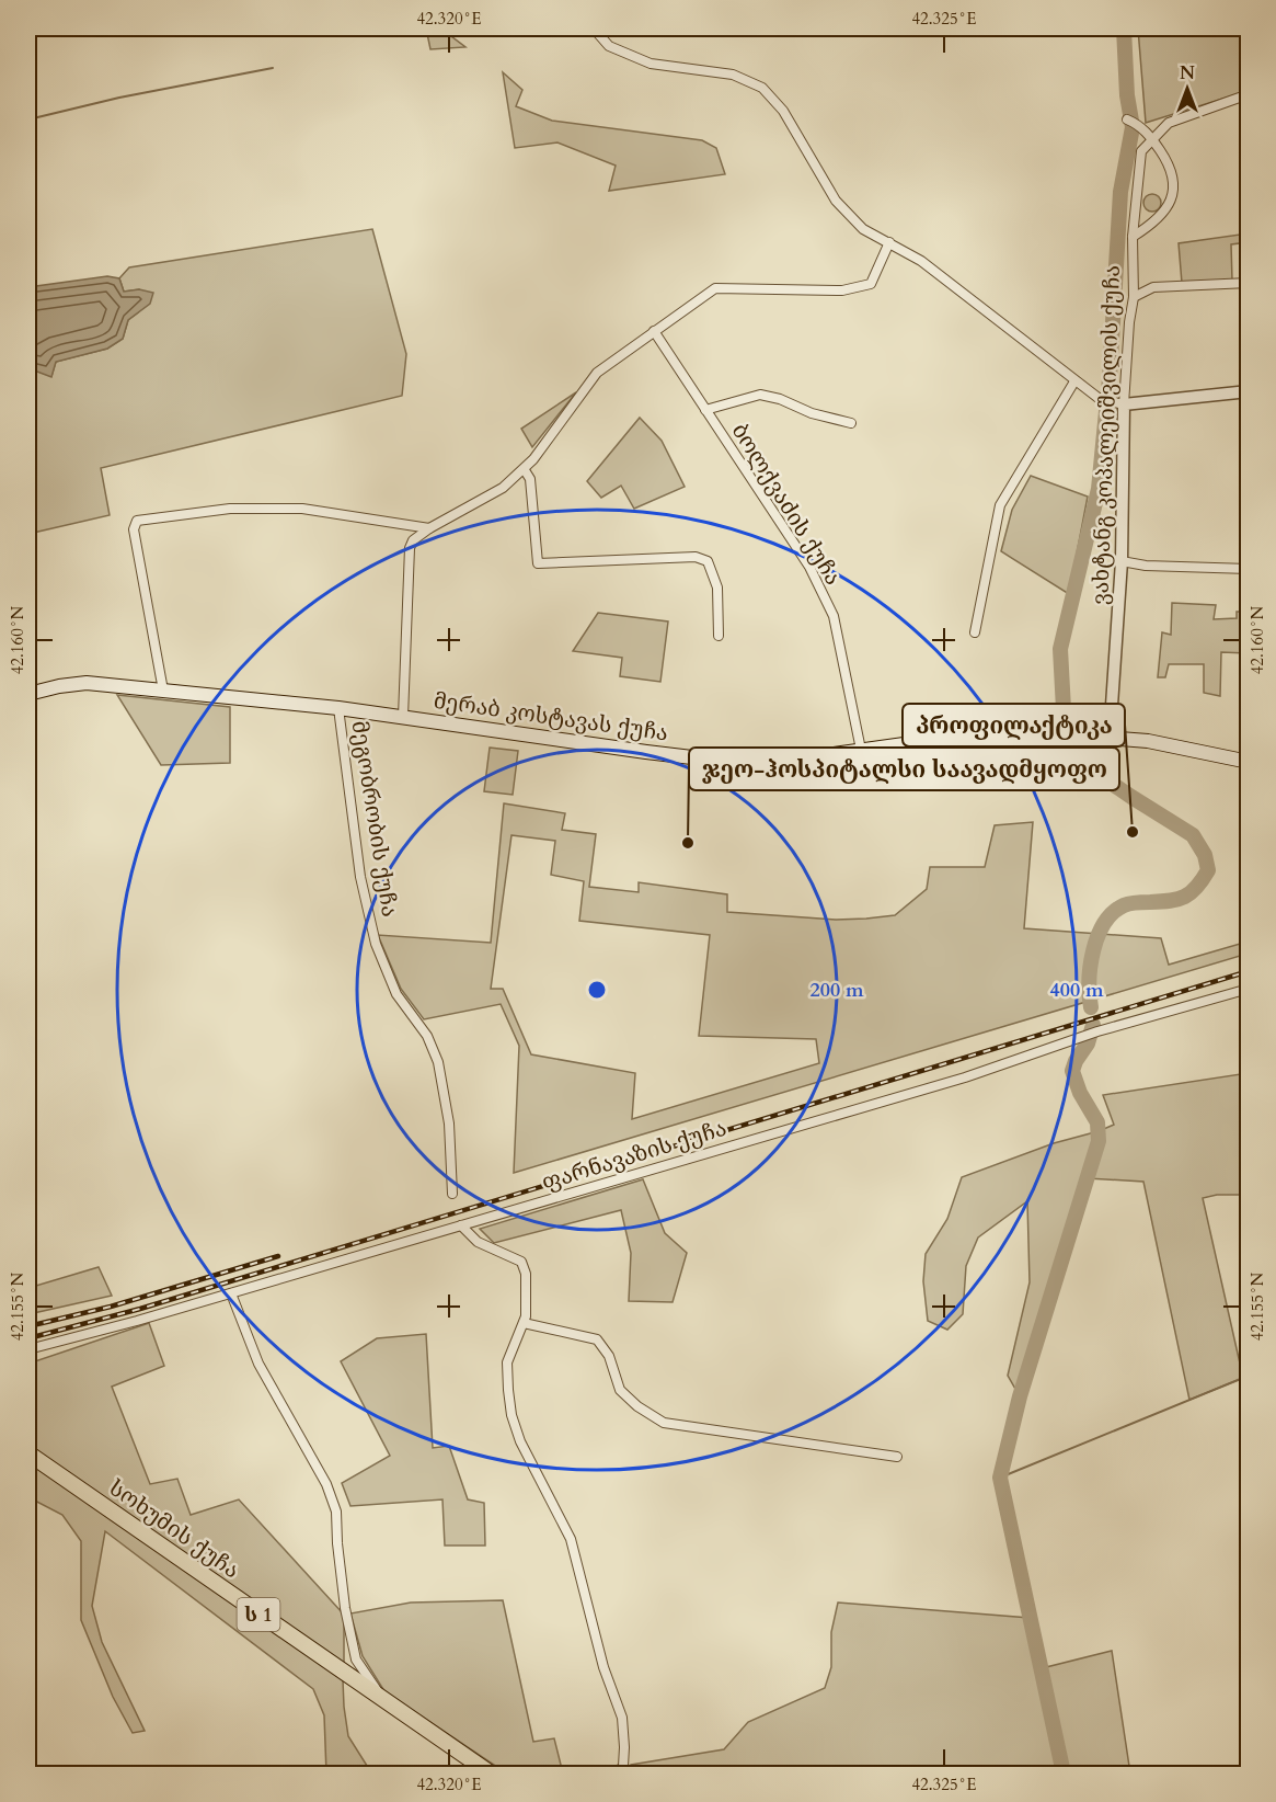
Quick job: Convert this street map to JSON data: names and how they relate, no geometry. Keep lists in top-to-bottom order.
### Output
{
  "streets": {
    "highway": ["სოხუმის ქუჩა", "ს 1"],
    "main road": ["მერაბ კოსტავას ქუჩა"],
    "street": [
      "ვახტანგ კოპალეიშვილის ქუჩა",
      "ბოლქვაძის ქუჩა",
      "მეგობრობის ქუჩა",
      "ფარნავაზის ქუჩა"
    ]
  },
  "crossings": [
    ["ვახტანგ კოპალეიშვილის ქუჩა", "მერაბ კოსტავას ქუჩა"],
    ["ბოლქვაძის ქუჩა", "მერაბ კოსტავას ქუჩა"],
    ["მერაბ კოსტავას ქუჩა", "მეგობრობის ქუჩა"]
  ],
  "places": ["პროფილაქტიკა", "ჯეო-ჰოსპიტალსი საავადმყოფო"],
  "north": "top",
  "coordinates": [
    "42.320°E",
    "42.325°E",
    "42.160°N",
    "42.155°N"
  ],
  "rings": ["200 m", "400 m"]
}
